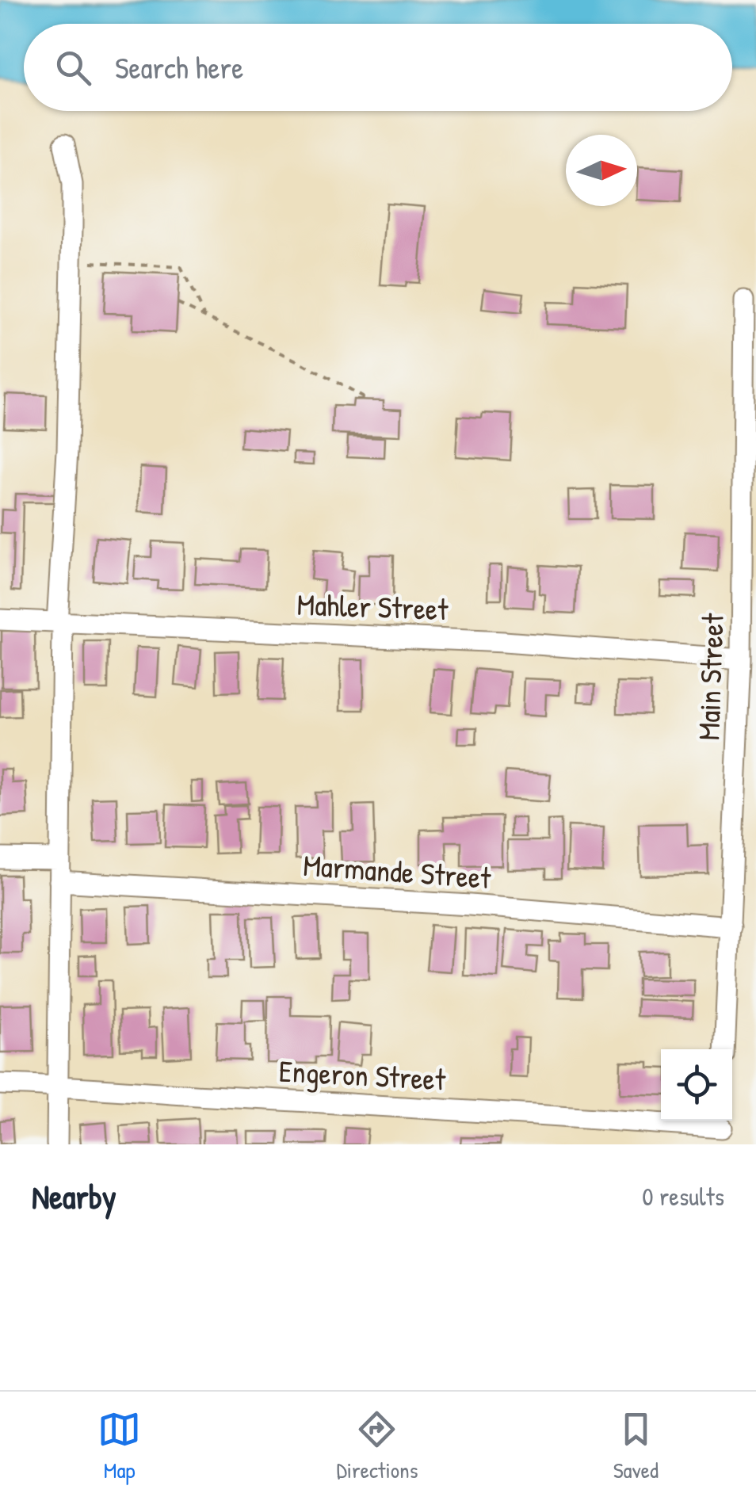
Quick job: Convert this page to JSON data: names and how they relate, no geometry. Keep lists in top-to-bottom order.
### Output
{
  "streets": {
    "street": [
      "Mahler Street",
      "Main Street",
      "Marmande Street",
      "Engeron Street"
    ]
  },
  "crossings": [
    ["Mahler Street", "Main Street"],
    ["Main Street", "Marmande Street"]
  ],
  "north": "right",
  "page": {
    "search": "Search here",
    "heading": ["Nearby", "0 results"],
    "nav": ["Map", "Directions", "Saved"]
  }
}
